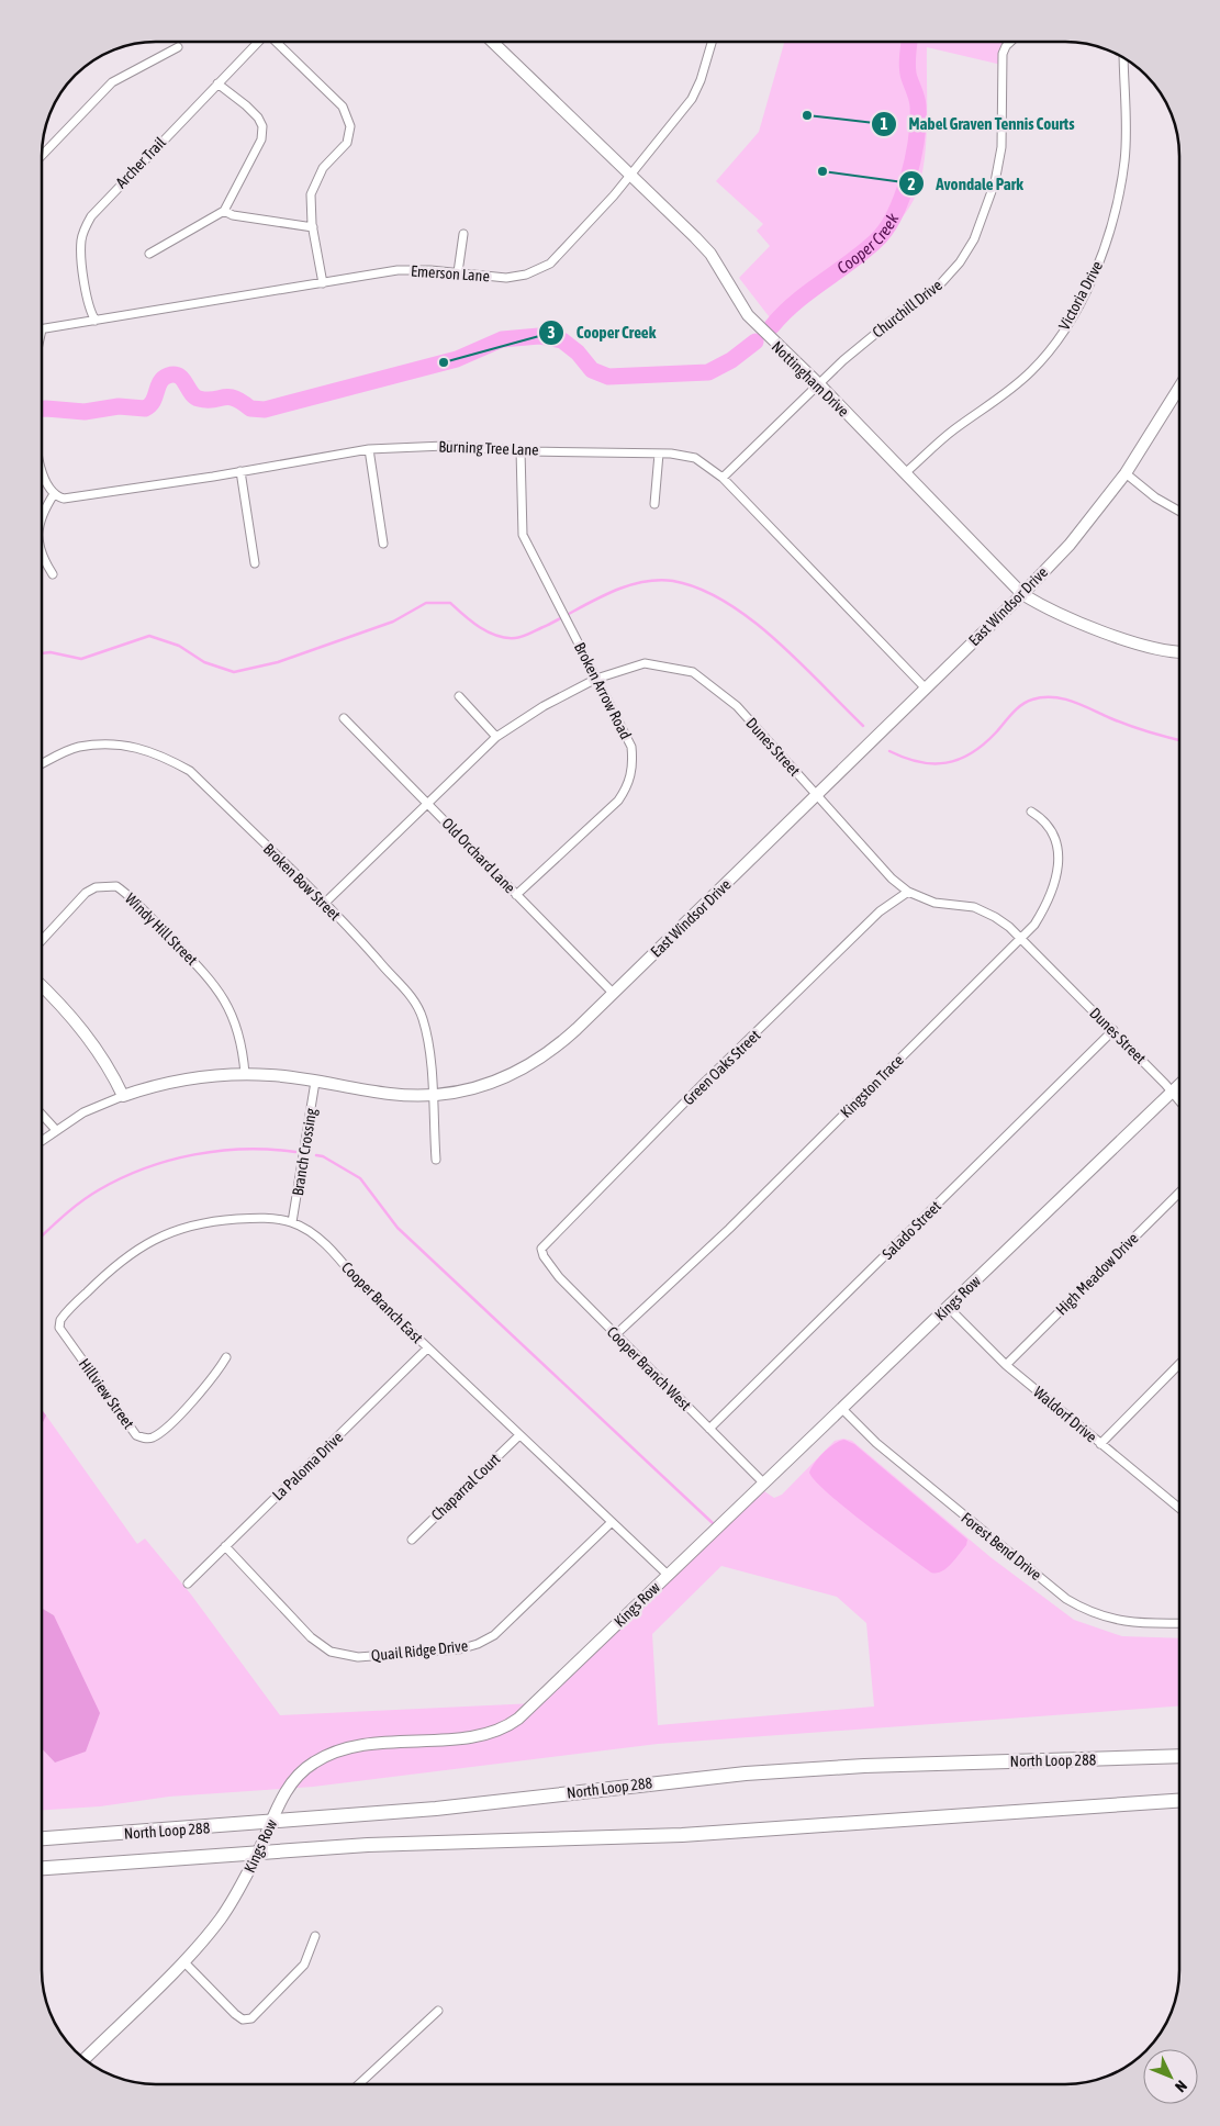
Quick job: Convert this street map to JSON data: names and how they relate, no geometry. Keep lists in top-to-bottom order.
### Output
{
  "streets": {
    "highway": ["North Loop 288"],
    "street": [
      "Archer Trail",
      "Emerson Lane",
      "Victoria Drive",
      "Churchill Drive",
      "Nottingham Drive",
      "Burning Tree Lane",
      "East Windsor Drive",
      "Broken Arrow Road",
      "Dunes Street",
      "Old Orchard Lane",
      "Broken Bow Street",
      "Windy Hill Street",
      "Green Oaks Street",
      "Kingston Trace",
      "Branch Crossing",
      "Salado Street",
      "High Meadow Drive",
      "Kings Row",
      "Cooper Branch East",
      "Cooper Branch West",
      "Hillview Street",
      "Waldorf Drive",
      "La Paloma Drive",
      "Chaparral Court",
      "Forest Bend Drive",
      "Quail Ridge Drive"
    ]
  },
  "crossings": [
    ["Archer Trail", "Emerson Lane"],
    ["Emerson Lane", "Nottingham Drive"],
    ["Victoria Drive", "Nottingham Drive"],
    ["Churchill Drive", "Nottingham Drive"],
    ["Churchill Drive", "Burning Tree Lane"],
    ["Nottingham Drive", "East Windsor Drive"],
    ["Burning Tree Lane", "East Windsor Drive"],
    ["Burning Tree Lane", "Broken Arrow Road"],
    ["East Windsor Drive", "Dunes Street"],
    ["East Windsor Drive", "Old Orchard Lane"],
    ["East Windsor Drive", "Broken Bow Street"],
    ["East Windsor Drive", "Windy Hill Street"],
    ["East Windsor Drive", "Branch Crossing"],
    ["Broken Arrow Road", "Dunes Street"],
    ["Broken Arrow Road", "Old Orchard Lane"],
    ["Dunes Street", "Old Orchard Lane"],
    ["Dunes Street", "Broken Bow Street"],
    ["Dunes Street", "Green Oaks Street"],
    ["Dunes Street", "Kingston Trace"],
    ["Dunes Street", "Salado Street"],
    ["Dunes Street", "Kings Row"],
    ["Green Oaks Street", "Cooper Branch West"],
    ["Kingston Trace", "Cooper Branch West"],
    ["Branch Crossing", "Cooper Branch East"],
    ["Salado Street", "Cooper Branch West"],
    ["High Meadow Drive", "Waldorf Drive"],
    ["Kings Row", "Cooper Branch East"],
    ["Kings Row", "Cooper Branch West"],
    ["Kings Row", "Waldorf Drive"],
    ["Kings Row", "Forest Bend Drive"],
    ["Kings Row", "North Loop 288"],
    ["Cooper Branch East", "Hillview Street"],
    ["Cooper Branch East", "La Paloma Drive"],
    ["Cooper Branch East", "Chaparral Court"],
    ["Cooper Branch East", "Quail Ridge Drive"],
    ["La Paloma Drive", "Quail Ridge Drive"]
  ],
  "water": ["Cooper Creek"],
  "places": ["Mabel Graven Tennis Courts", "Avondale Park", "Cooper Creek"],
  "north": "bottom right"
}
